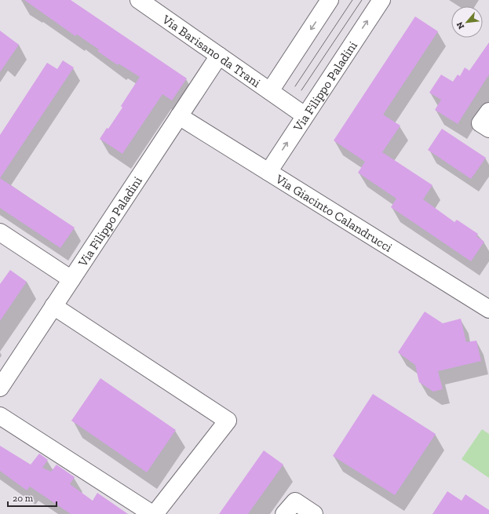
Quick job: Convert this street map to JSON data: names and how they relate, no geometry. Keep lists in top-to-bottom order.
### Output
{
  "streets": {
    "street": ["Via Barisano da Trani", "Via Filippo Paladini", "Via Giacinto Calandrucci"]
  },
  "crossings": [
    ["Via Barisano da Trani", "Via Filippo Paladini"],
    ["Via Filippo Paladini", "Via Giacinto Calandrucci"]
  ],
  "scale_bar": "20 m",
  "north": "bottom left"
}
